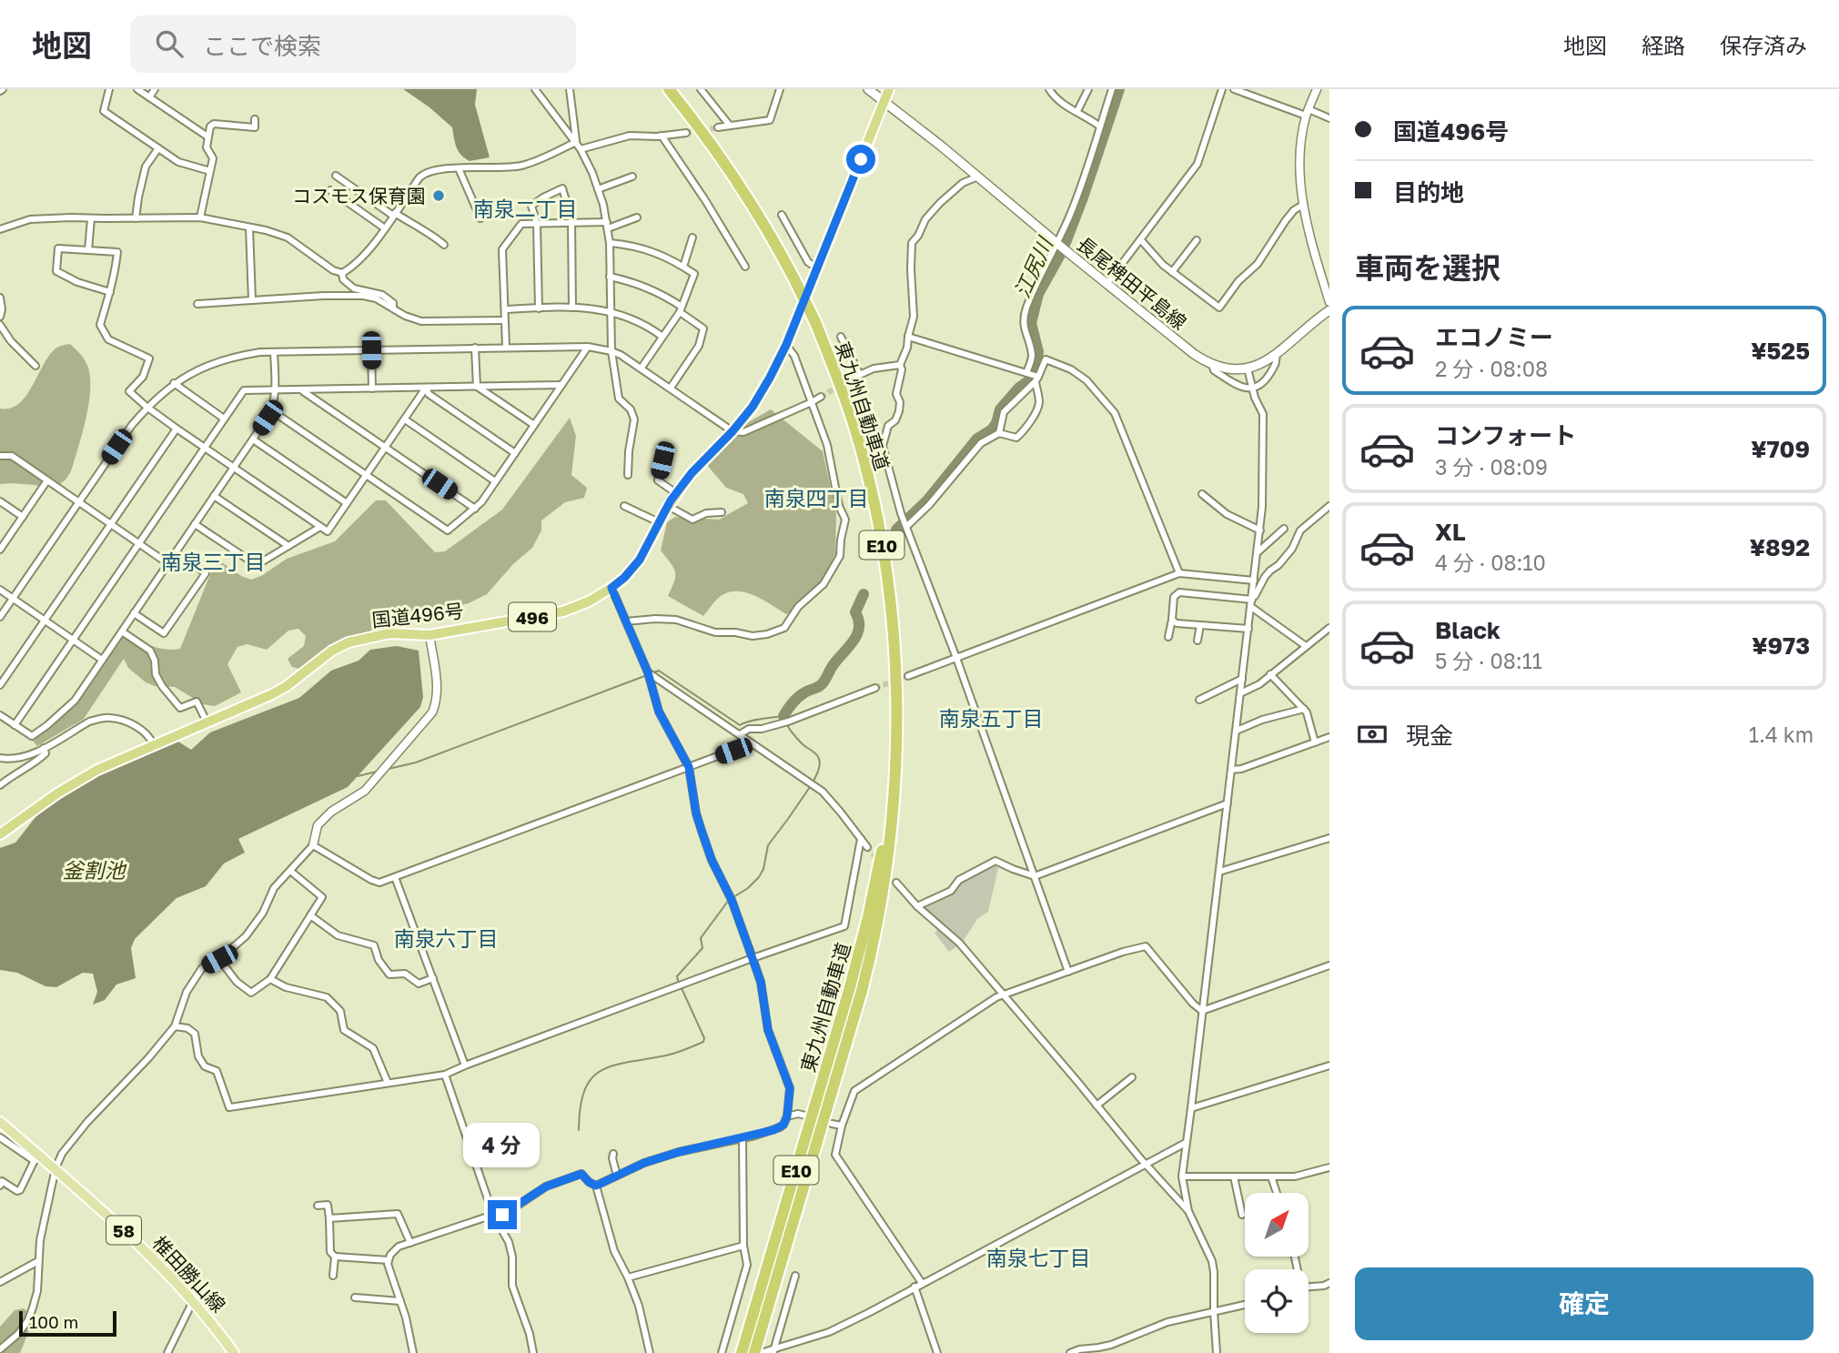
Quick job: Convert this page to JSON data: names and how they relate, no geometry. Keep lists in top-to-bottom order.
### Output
{
  "streets": {
    "highway": [
      "東九州自動車道",
      "E10",
      "国道496号",
      "496"
    ],
    "main road": ["長尾稗田平島線", "58", "椎田勝山線"]
  },
  "crossings": [
    ["長尾稗田平島線", "国道496号"]
  ],
  "districts": [
    "南泉二丁目",
    "南泉四丁目",
    "南泉三丁目",
    "南泉五丁目",
    "南泉六丁目",
    "南泉七丁目"
  ],
  "water": ["江尻川", "釜割池"],
  "places": ["コスモス保育園"],
  "scale_bar": "100 m",
  "north": "top right",
  "page": {
    "header": "地図",
    "search": "ここで検索",
    "nav": ["地図", "経路", "保存済み"],
    "banner": ["国道496号", "目的地"],
    "heading": "車両を選択",
    "list": [
      {
        "name": "エコノミー",
        "note": "2 分 · 08:08",
        "value": "¥525"
      },
      {
        "name": "コンフォート",
        "note": "3 分 · 08:09",
        "value": "¥709"
      },
      {
        "name": "XL",
        "note": "4 分 · 08:10",
        "value": "¥892"
      },
      {
        "name": "Black",
        "note": "5 分 · 08:11",
        "value": "¥973"
      }
    ],
    "pay": ["現金", "1.4 km"],
    "bubble": "4 分",
    "buttons": "確定",
    "scale": "100 m"
  }
}
